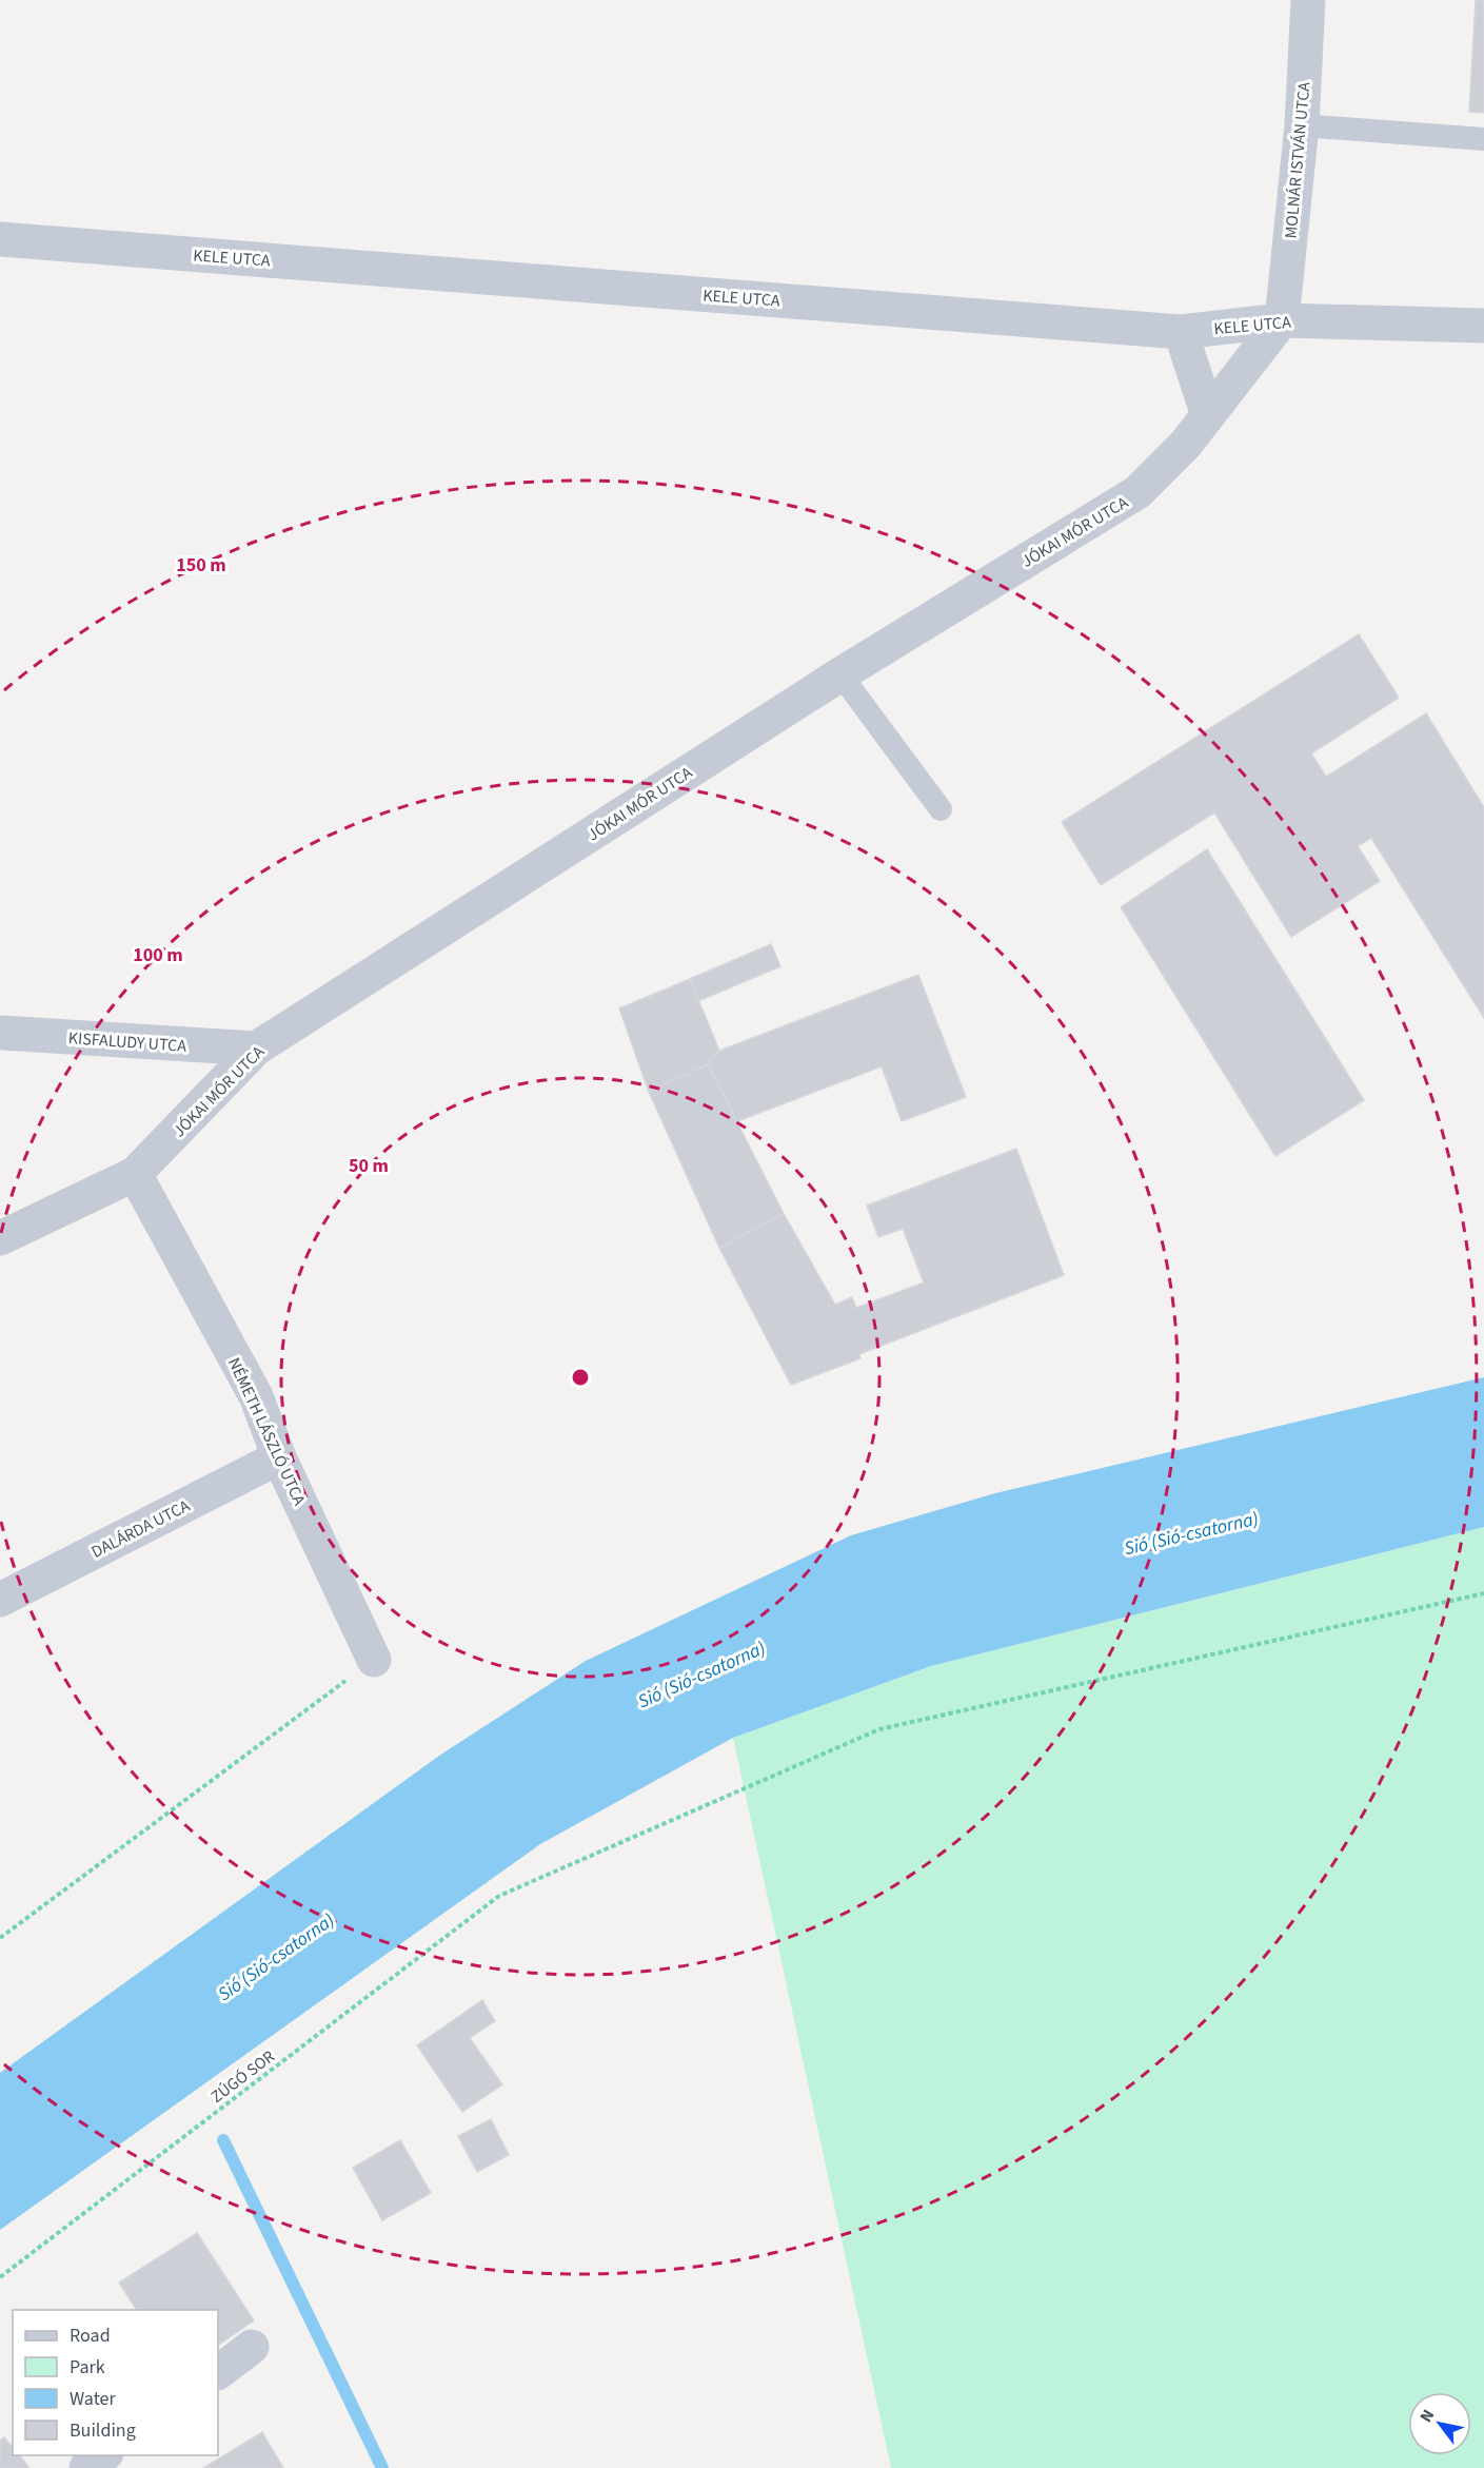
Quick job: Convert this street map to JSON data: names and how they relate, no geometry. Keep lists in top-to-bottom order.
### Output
{
  "streets": {
    "street": [
      "MOLNÁR ISTVÁN UTCA",
      "KELE UTCA",
      "JÓKAI MÓR UTCA",
      "KISFALUDY UTCA",
      "NÉMETH LÁSZLÓ UTCA",
      "DALÁRDA UTCA"
    ],
    "path": ["ZÚGÓ SOR"]
  },
  "crossings": [
    ["MOLNÁR ISTVÁN UTCA", "KELE UTCA"],
    ["MOLNÁR ISTVÁN UTCA", "JÓKAI MÓR UTCA"],
    ["KELE UTCA", "JÓKAI MÓR UTCA"],
    ["JÓKAI MÓR UTCA", "KISFALUDY UTCA"],
    ["JÓKAI MÓR UTCA", "NÉMETH LÁSZLÓ UTCA"],
    ["NÉMETH LÁSZLÓ UTCA", "DALÁRDA UTCA"]
  ],
  "water": ["Sió (Sió-csatorna)"],
  "legend": [
    "Road",
    "Park",
    "Water",
    "Building"
  ],
  "north": "top left",
  "rings": ["150 m", "100 m", "50 m"]
}
